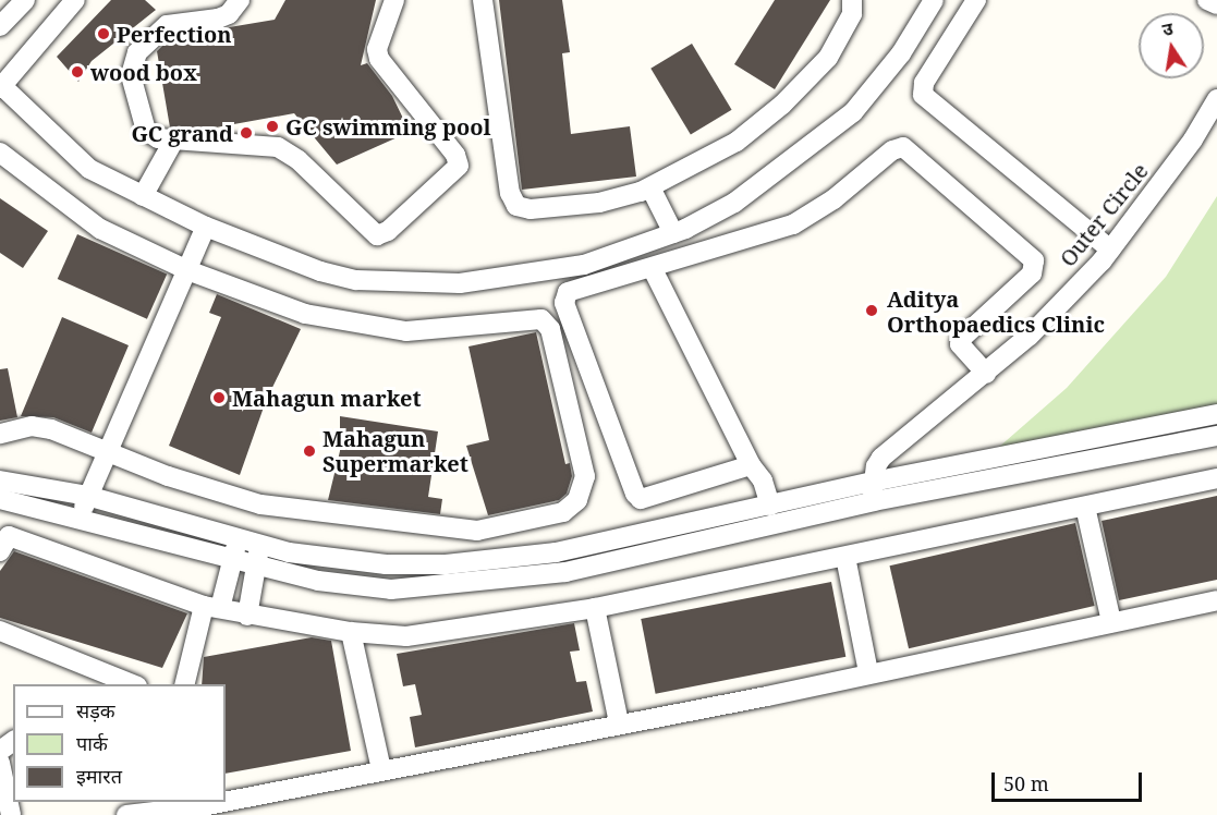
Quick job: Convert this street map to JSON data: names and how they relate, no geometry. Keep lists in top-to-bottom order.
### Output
{
  "streets": {
    "street": ["Outer Circle"]
  },
  "places": [
    "Perfection",
    "wood box",
    "GC swimming pool",
    "GC grand",
    "Aditya Orthopaedics Clinic",
    "Mahagun market",
    "Mahagun Supermarket"
  ],
  "legend": ["सड़क", "पार्क", "इमारत"],
  "scale_bar": "50 m",
  "north": "top"
}
